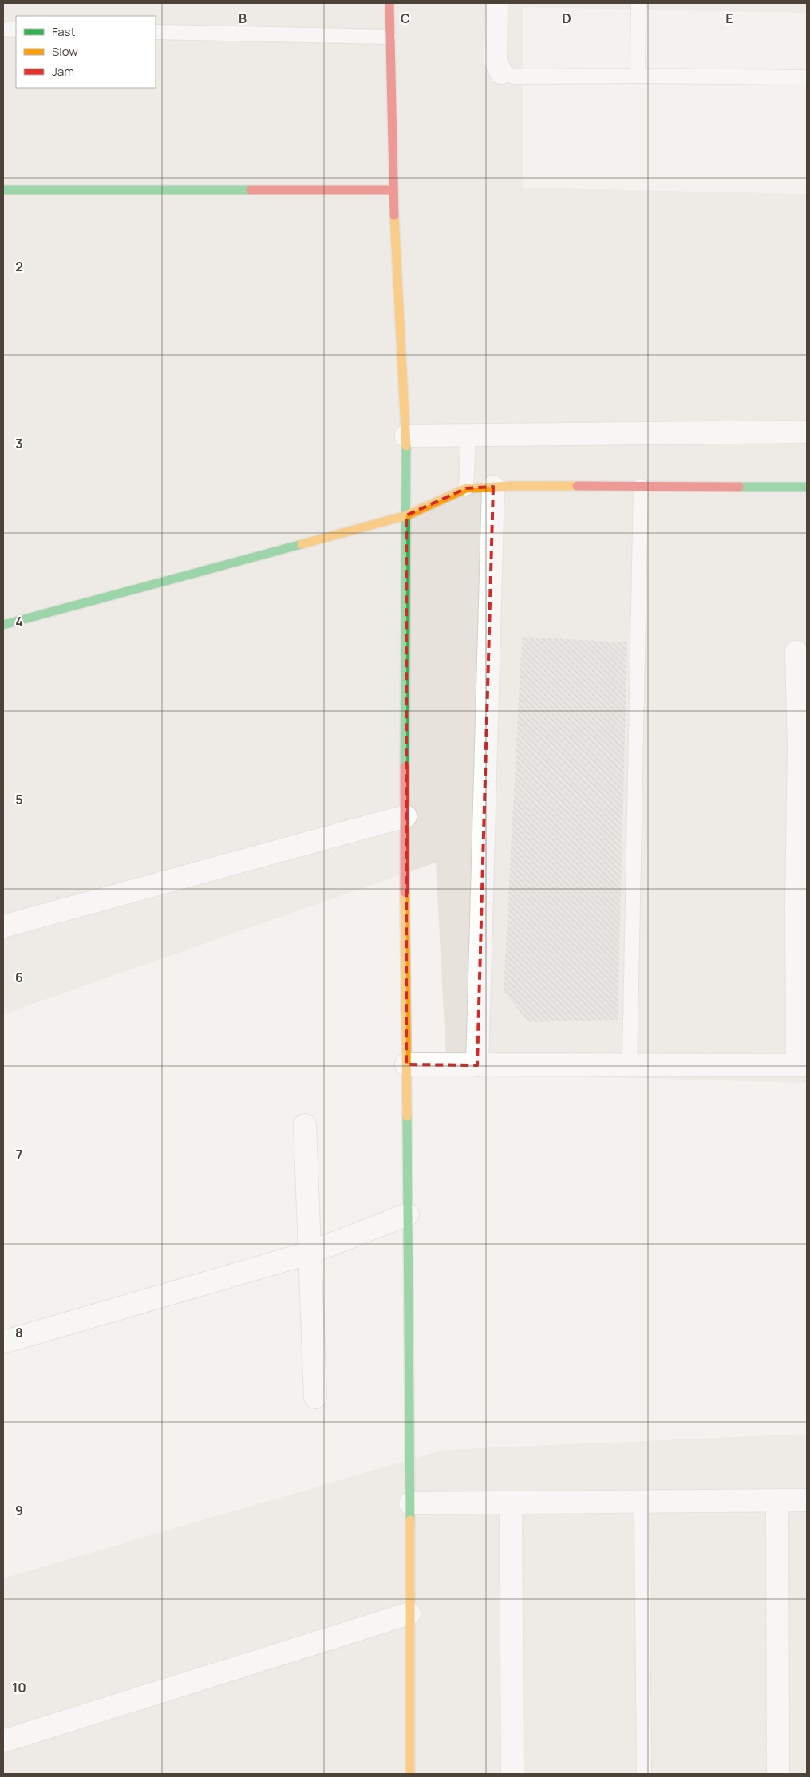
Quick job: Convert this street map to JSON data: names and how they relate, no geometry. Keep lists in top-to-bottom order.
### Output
{
  "legend": ["Fast", "Slow", "Jam"],
  "grid": {
    "columns": [
      "B",
      "C",
      "D",
      "E"
    ],
    "rows": [
      "2",
      "3",
      "4",
      "5",
      "6",
      "7",
      "8",
      "9",
      "10"
    ]
  }
}
